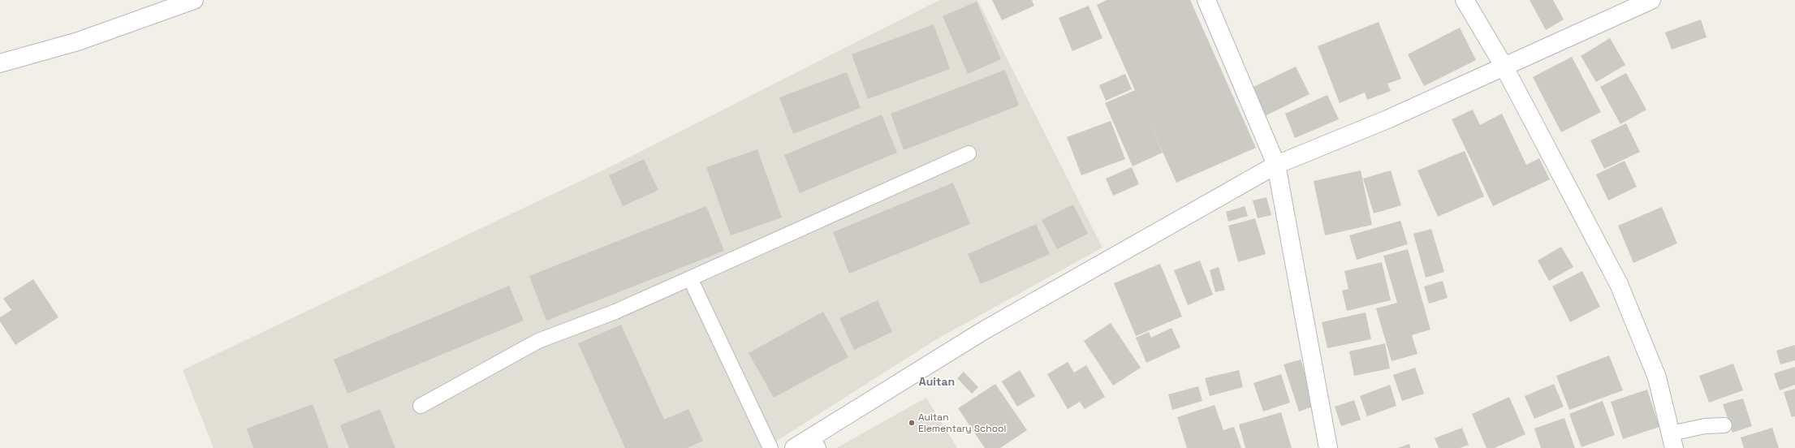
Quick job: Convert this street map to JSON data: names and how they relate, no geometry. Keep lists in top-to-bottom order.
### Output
{
  "districts": ["Auitan"],
  "places": ["Auitan Elementary School"]
}
